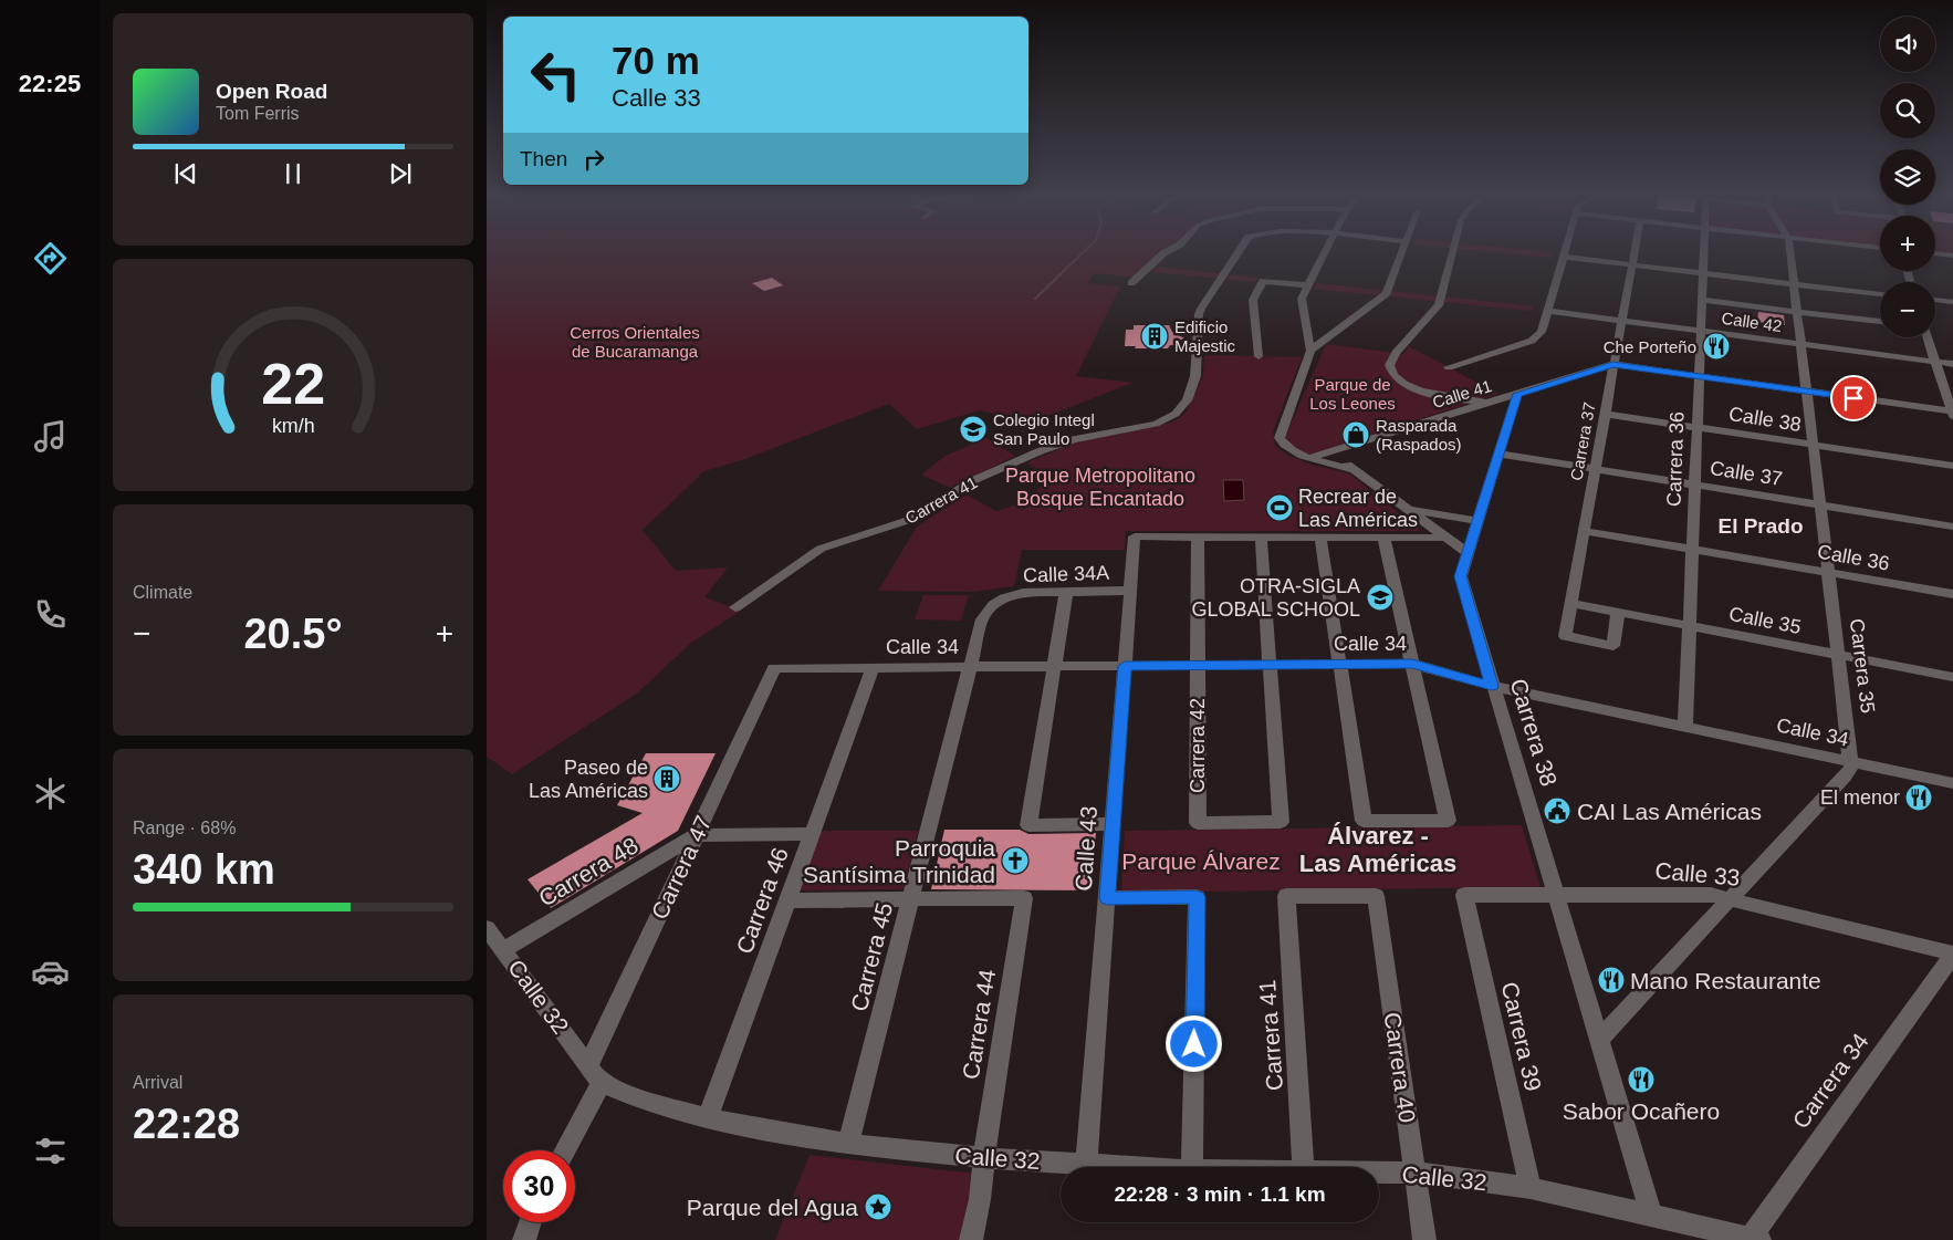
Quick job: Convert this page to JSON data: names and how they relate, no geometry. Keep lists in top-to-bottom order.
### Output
{
  "streets": {
    "street": [
      "Calle 42",
      "Calle 41",
      "Calle 38",
      "Carrera 37",
      "Carrera 36",
      "Calle 37",
      "Carrera 41",
      "Calle 36",
      "Calle 34A",
      "Calle 35",
      "Calle 34",
      "Carrera 35",
      "Carrera 38",
      "Carrera 42",
      "Calle 43",
      "Carrera 47",
      "Carrera 48",
      "Calle 33",
      "Carrera 46",
      "Carrera 45",
      "Calle 32",
      "Carrera 44",
      "Carrera 39",
      "Carrera 40",
      "Carrera 34"
    ]
  },
  "crossings": [
    ["Calle 42", "Carrera 37"],
    ["Calle 42", "Carrera 36"],
    ["Calle 42", "Carrera 35"],
    ["Calle 41", "Carrera 37"],
    ["Calle 41", "Carrera 36"],
    ["Calle 41", "Carrera 35"],
    ["Calle 41", "Carrera 38"],
    ["Calle 38", "Carrera 37"],
    ["Calle 38", "Carrera 36"],
    ["Calle 38", "Carrera 35"],
    ["Carrera 37", "Calle 37"],
    ["Carrera 37", "Calle 36"],
    ["Carrera 37", "Calle 35"],
    ["Carrera 36", "Calle 37"],
    ["Carrera 36", "Calle 36"],
    ["Carrera 36", "Calle 35"],
    ["Carrera 36", "Calle 34"],
    ["Calle 37", "Carrera 35"],
    ["Calle 37", "Carrera 38"],
    ["Carrera 41", "Carrera 40"],
    ["Calle 36", "Carrera 35"],
    ["Calle 34A", "Calle 43"],
    ["Calle 34A", "Carrera 45"],
    ["Calle 35", "Carrera 35"],
    ["Calle 34", "Carrera 35"],
    ["Calle 34", "Carrera 38"],
    ["Calle 34", "Carrera 42"],
    ["Calle 34", "Calle 43"],
    ["Calle 34", "Carrera 47"],
    ["Calle 34", "Carrera 46"],
    ["Calle 34", "Carrera 45"],
    ["Carrera 38", "Calle 33"],
    ["Carrera 38", "Calle 32"],
    ["Carrera 42", "Calle 43"],
    ["Calle 43", "Calle 32"],
    ["Carrera 47", "Carrera 48"],
    ["Carrera 47", "Calle 32"],
    ["Carrera 48", "Calle 32"],
    ["Calle 33", "Carrera 39"],
    ["Calle 33", "Carrera 34"],
    ["Carrera 46", "Calle 32"],
    ["Carrera 45", "Calle 32"],
    ["Carrera 45", "Carrera 44"],
    ["Calle 32", "Carrera 44"],
    ["Calle 32", "Carrera 39"],
    ["Calle 32", "Carrera 40"],
    ["Calle 32", "Carrera 34"]
  ],
  "districts": ["El Prado", "Álvarez - Las Américas"],
  "parks": [
    "Cerros Orientales de Bucaramanga",
    "Parque de Los Leones",
    "Parque Metropolitano Bosque Encantado",
    "Parque Álvarez"
  ],
  "places": {
    "building": ["Edificio Majestic", "Paseo de Las Américas"],
    "restaurant": [
      "Che Porteño",
      "El menor",
      "Mano Restaurante",
      "Sabor Ocañero"
    ],
    "school or university": ["Colegio Integl San Paulo", "OTRA-SIGLA GLOBAL SCHOOL"],
    "shop": ["Rasparada (Raspados)"],
    "sports": ["Recrear de Las Américas"],
    "public building": ["CAI Las Américas"],
    "church": ["Parroquia Santísima Trinidad"],
    "place": ["Parque del Agua"]
  },
  "page": {
    "tabs": "22:25",
    "map_buttons": ["+", "−"],
    "turn": ["70 m", "Calle 33"],
    "song": ["Open Road", "Tom Ferris"],
    "then": "Then",
    "tile": [
      "Climate",
      ["Range · 68%", "340 km"],
      ["Arrival", "22:28"]
    ],
    "heat": ["−", "20.5°", "+"],
    "limit": "30",
    "trip": "22:28 · 3 min · 1.1 km",
    "gauge": ["22", "km/h"]
  }
}
